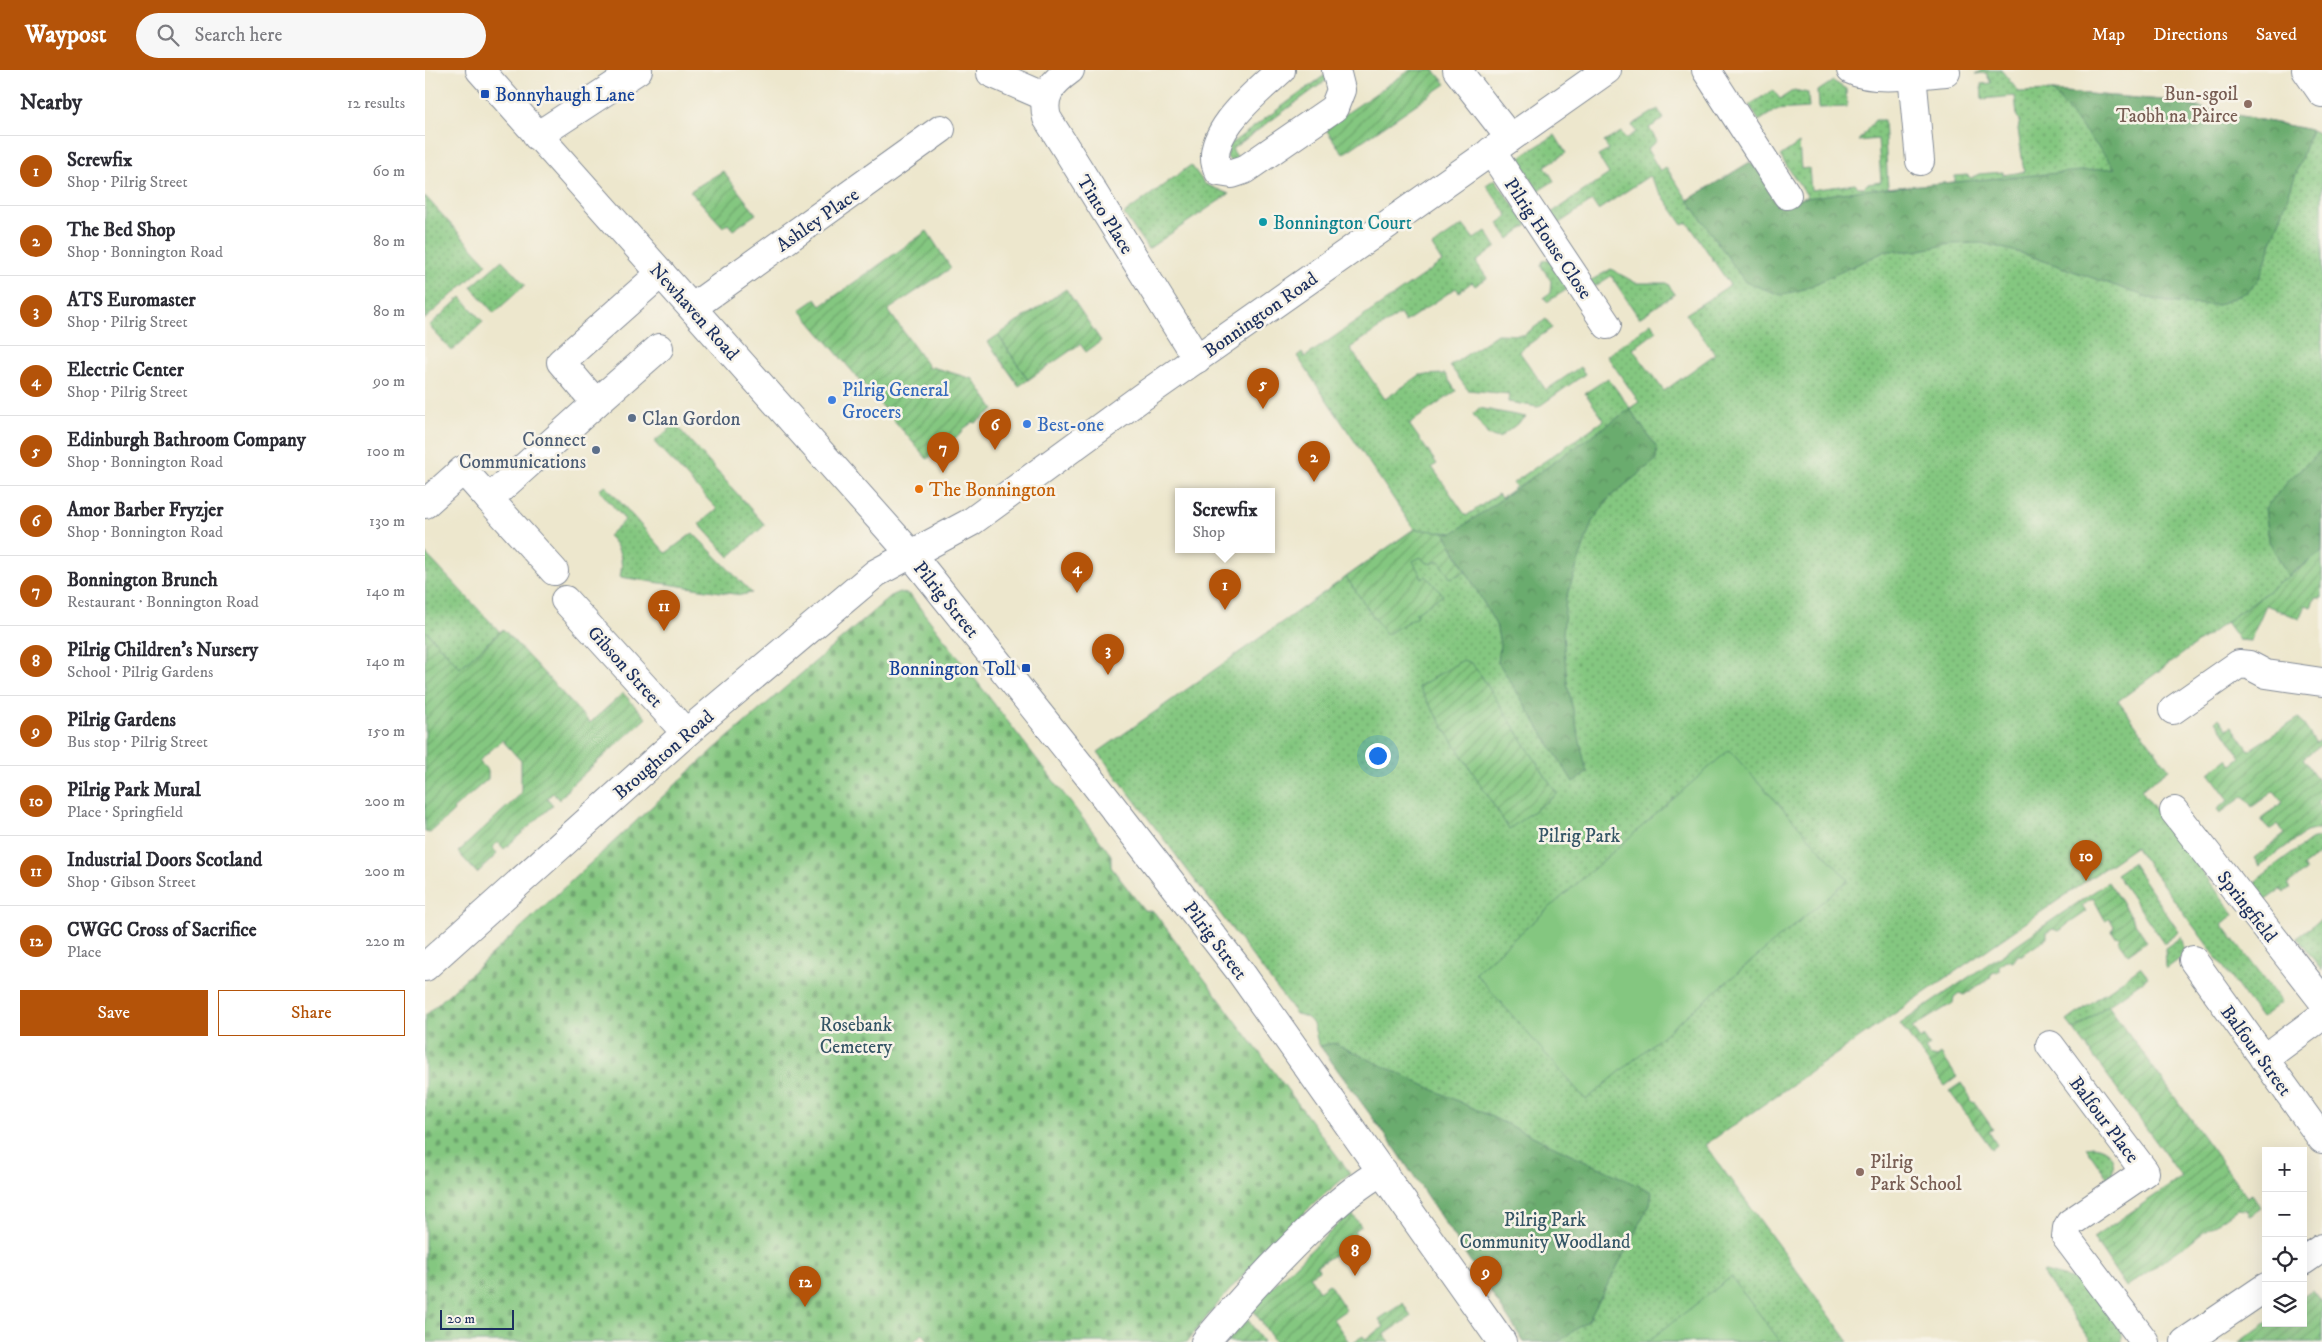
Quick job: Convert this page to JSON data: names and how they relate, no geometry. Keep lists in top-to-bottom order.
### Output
{
  "streets": {
    "street": [
      "Tinto Place",
      "Ashley Place",
      "Pilrig House Close",
      "Newhaven Road",
      "Bonnington Road",
      "Pilrig Street",
      "Gibson Street",
      "Broughton Road",
      "Springfield",
      "Balfour Street",
      "Balfour Place"
    ]
  },
  "crossings": [
    ["Tinto Place", "Bonnington Road"],
    ["Ashley Place", "Newhaven Road"],
    ["Pilrig House Close", "Bonnington Road"],
    ["Newhaven Road", "Bonnington Road"],
    ["Newhaven Road", "Pilrig Street"],
    ["Newhaven Road", "Broughton Road"],
    ["Bonnington Road", "Pilrig Street"],
    ["Bonnington Road", "Broughton Road"],
    ["Pilrig Street", "Broughton Road"],
    ["Gibson Street", "Broughton Road"]
  ],
  "parks": ["Pilrig Park", "Rosebank Cemetery", "Pilrig Park Community Woodland"],
  "places": {
    "transit": ["Bonnyhaugh Lane", "Bonnington Toll"],
    "other": [
      "Bun-sgoil Taobh na Pàirce",
      "Bonnington Court",
      "Pilrig General Grocers",
      "Clan Gordon",
      "Best-one",
      "Connect Communications",
      "The Bonnington",
      "Pilrig Park School"
    ]
  },
  "scale_bar": "20 m",
  "page": {
    "header": "Waypost",
    "search": "Search here",
    "nav": ["Map", "Directions", "Saved"],
    "heading": ["Nearby", "12 results"],
    "list": [
      {
        "mark": "1",
        "name": "Screwfix",
        "note": "Shop · Pilrig Street",
        "value": "60 m"
      },
      {
        "mark": "2",
        "name": "The Bed Shop",
        "note": "Shop · Bonnington Road",
        "value": "80 m"
      },
      {
        "mark": "3",
        "name": "ATS Euromaster",
        "note": "Shop · Pilrig Street",
        "value": "80 m"
      },
      {
        "mark": "4",
        "name": "Electric Center",
        "note": "Shop · Pilrig Street",
        "value": "90 m"
      },
      {
        "mark": "5",
        "name": "Edinburgh Bathroom Company",
        "note": "Shop · Bonnington Road",
        "value": "100 m"
      },
      {
        "mark": "6",
        "name": "Amor Barber Fryzjer",
        "note": "Shop · Bonnington Road",
        "value": "130 m"
      },
      {
        "mark": "7",
        "name": "Bonnington Brunch",
        "note": "Restaurant · Bonnington Road",
        "value": "140 m"
      },
      {
        "mark": "8",
        "name": "Pilrig Children's Nursery",
        "note": "School · Pilrig Gardens",
        "value": "140 m"
      },
      {
        "mark": "9",
        "name": "Pilrig Gardens",
        "note": "Bus stop · Pilrig Street",
        "value": "150 m"
      },
      {
        "mark": "10",
        "name": "Pilrig Park Mural",
        "note": "Place · Springfield",
        "value": "200 m"
      },
      {
        "mark": "11",
        "name": "Industrial Doors Scotland",
        "note": "Shop · Gibson Street",
        "value": "200 m"
      },
      {
        "mark": "12",
        "name": "CWGC Cross of Sacrifice",
        "note": "Place",
        "value": "220 m"
      }
    ],
    "pins": [
      "5",
      "6",
      "7",
      "2",
      "4",
      "1",
      "11",
      "3",
      "10",
      "8",
      "9",
      "12"
    ],
    "popup": ["Screwfix", "Shop"],
    "buttons": ["Save", "Share"],
    "map_buttons": ["+", "−"],
    "scale": "20 m"
  }
}
